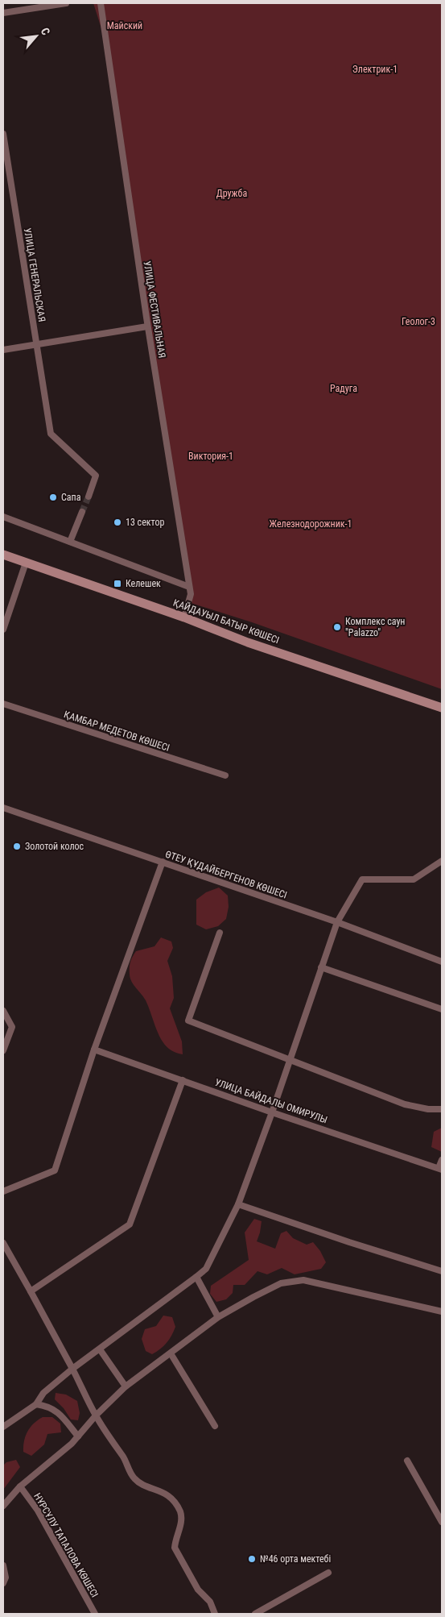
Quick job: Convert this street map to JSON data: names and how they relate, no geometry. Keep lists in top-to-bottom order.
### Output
{
  "streets": {
    "street": [
      "УЛИЦА ГЕНЕРАЛЬСКАЯ",
      "УЛИЦА ФЕСТИВАЛЬНАЯ",
      "ҚАЙДАУЫЛ БАТЫР КӨШЕСІ",
      "ҚАМБАР МЕДЕТОВ КӨШЕСІ",
      "ӨТЕУ ҚҰДАЙБЕРГЕНОВ КӨШЕСІ",
      "УЛИЦА БАЙДАЛЫ ОМИРУЛЫ",
      "НҰРСҰЛУ ТАПАЛОВА КӨШЕСІ"
    ]
  },
  "crossings": [
    ["УЛИЦА ФЕСТИВАЛЬНАЯ", "ҚАЙДАУЫЛ БАТЫР КӨШЕСІ"]
  ],
  "parks": [
    "Майский",
    "Электрик-1",
    "Дружба",
    "Геолог-3",
    "Радуга",
    "Виктория-1",
    "Железнодорожник-1"
  ],
  "places": {
    "other": [
      "Сапа",
      "13 сектор",
      "Комплекс саун \"Palazzo\"",
      "Золотой колос",
      "№46 орта мектебі"
    ],
    "transit": ["Келешек"]
  },
  "north": "top right"
}
